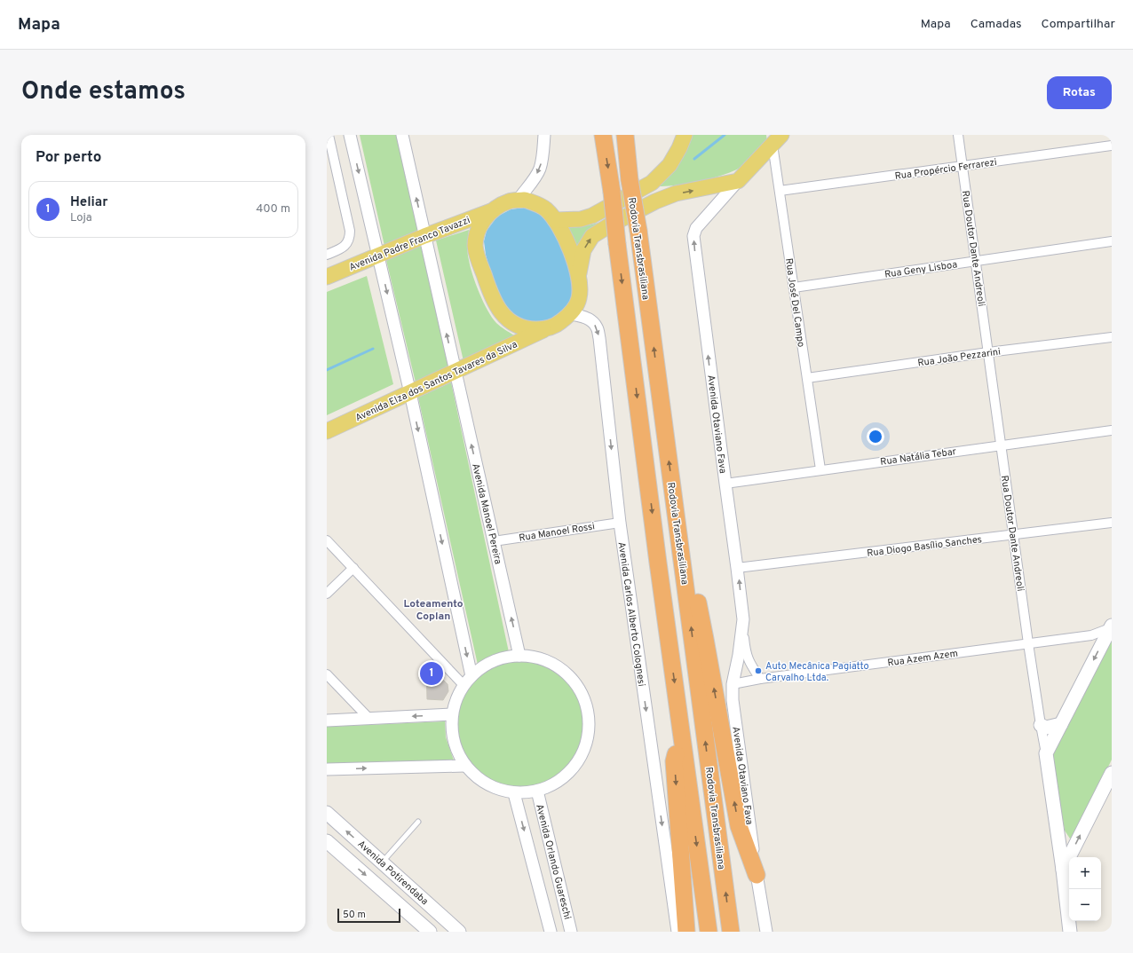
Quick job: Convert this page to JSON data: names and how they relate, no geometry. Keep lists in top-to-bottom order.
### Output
{
  "streets": {
    "highway": ["Rodovia Transbrasiliana"],
    "main road": [
      "Avenida Padre Franco Tavazzi",
      "Rua Doutor Dante Andreoli",
      "Avenida Elza dos Santos Tavares da Silva",
      "Avenida Potirendaba"
    ],
    "street": [
      "Rua Propércio Ferrarezi",
      "Rua Geny Lisboa",
      "Rua José Del Campo",
      "Rua João Pezzarini",
      "Avenida Otaviano Fava",
      "Rua Natália Tebar",
      "Avenida Manoel Pereira",
      "Rua Manoel Rossi",
      "Rua Diogo Basílio Sanches",
      "Avenida Carlos Alberto Colognesi",
      "Rua Azem Azem",
      "Avenida Orlando Guareschi"
    ]
  },
  "crossings": [
    ["Rua Propércio Ferrarezi", "Rua Doutor Dante Andreoli"],
    ["Rua Propércio Ferrarezi", "Rua José Del Campo"],
    ["Avenida Padre Franco Tavazzi", "Avenida Elza dos Santos Tavares da Silva"],
    ["Avenida Padre Franco Tavazzi", "Avenida Carlos Alberto Colognesi"],
    ["Rua Doutor Dante Andreoli", "Rua Geny Lisboa"],
    ["Rua Doutor Dante Andreoli", "Rua João Pezzarini"],
    ["Rua Doutor Dante Andreoli", "Rua Natália Tebar"],
    ["Rua Doutor Dante Andreoli", "Rua Diogo Basílio Sanches"],
    ["Rua Doutor Dante Andreoli", "Rua Azem Azem"],
    ["Rua Geny Lisboa", "Rua José Del Campo"],
    ["Rua José Del Campo", "Rua João Pezzarini"],
    ["Rua José Del Campo", "Rua Natália Tebar"],
    ["Avenida Elza dos Santos Tavares da Silva", "Avenida Manoel Pereira"],
    ["Avenida Elza dos Santos Tavares da Silva", "Avenida Carlos Alberto Colognesi"],
    ["Avenida Otaviano Fava", "Rua Natália Tebar"],
    ["Avenida Otaviano Fava", "Rua Diogo Basílio Sanches"],
    ["Avenida Otaviano Fava", "Rua Azem Azem"],
    ["Avenida Manoel Pereira", "Rua Manoel Rossi"],
    ["Rua Manoel Rossi", "Avenida Carlos Alberto Colognesi"]
  ],
  "one_way": ["Avenida Otaviano Fava", "Avenida Carlos Alberto Colognesi"],
  "districts": ["Loteamento Coplan"],
  "places": ["Auto Mecânica Pagiatto Carvalho Ltda."],
  "scale_bar": "50 m",
  "page": {
    "header": "Mapa",
    "nav": ["Mapa", "Camadas", "Compartilhar"],
    "title": "Onde estamos",
    "buttons": "Rotas",
    "heading": "Por perto",
    "list": [
      {
        "mark": "1",
        "name": "Heliar",
        "note": "Loja",
        "value": "400 m"
      }
    ],
    "pins": "1",
    "map_buttons": ["+", "−"],
    "scale": "50 m"
  }
}
